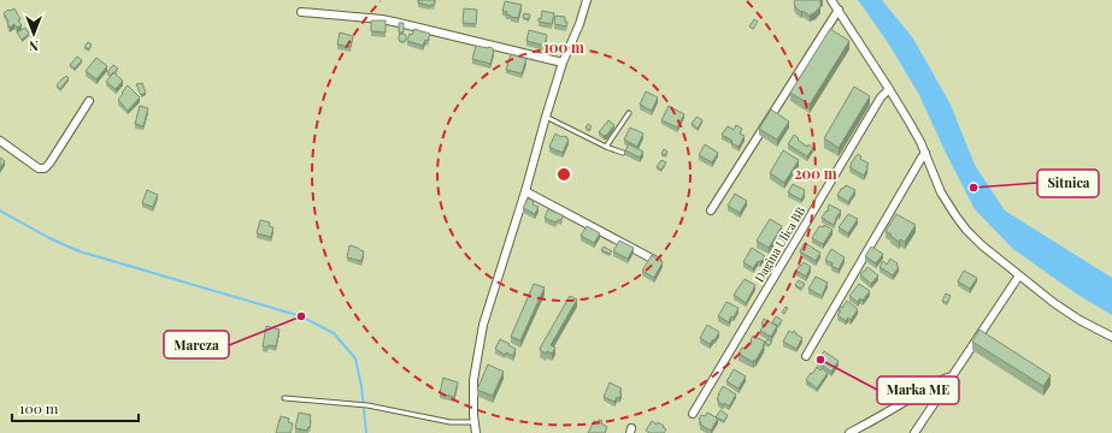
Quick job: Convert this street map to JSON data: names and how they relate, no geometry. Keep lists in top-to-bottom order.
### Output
{
  "streets": {
    "street": ["Dagina Ulica BB"]
  },
  "places": ["Sitnica", "Mareza", "Marka ME"],
  "scale_bar": "100 m",
  "north": "bottom",
  "rings": ["100 m", "200 m"]
}
